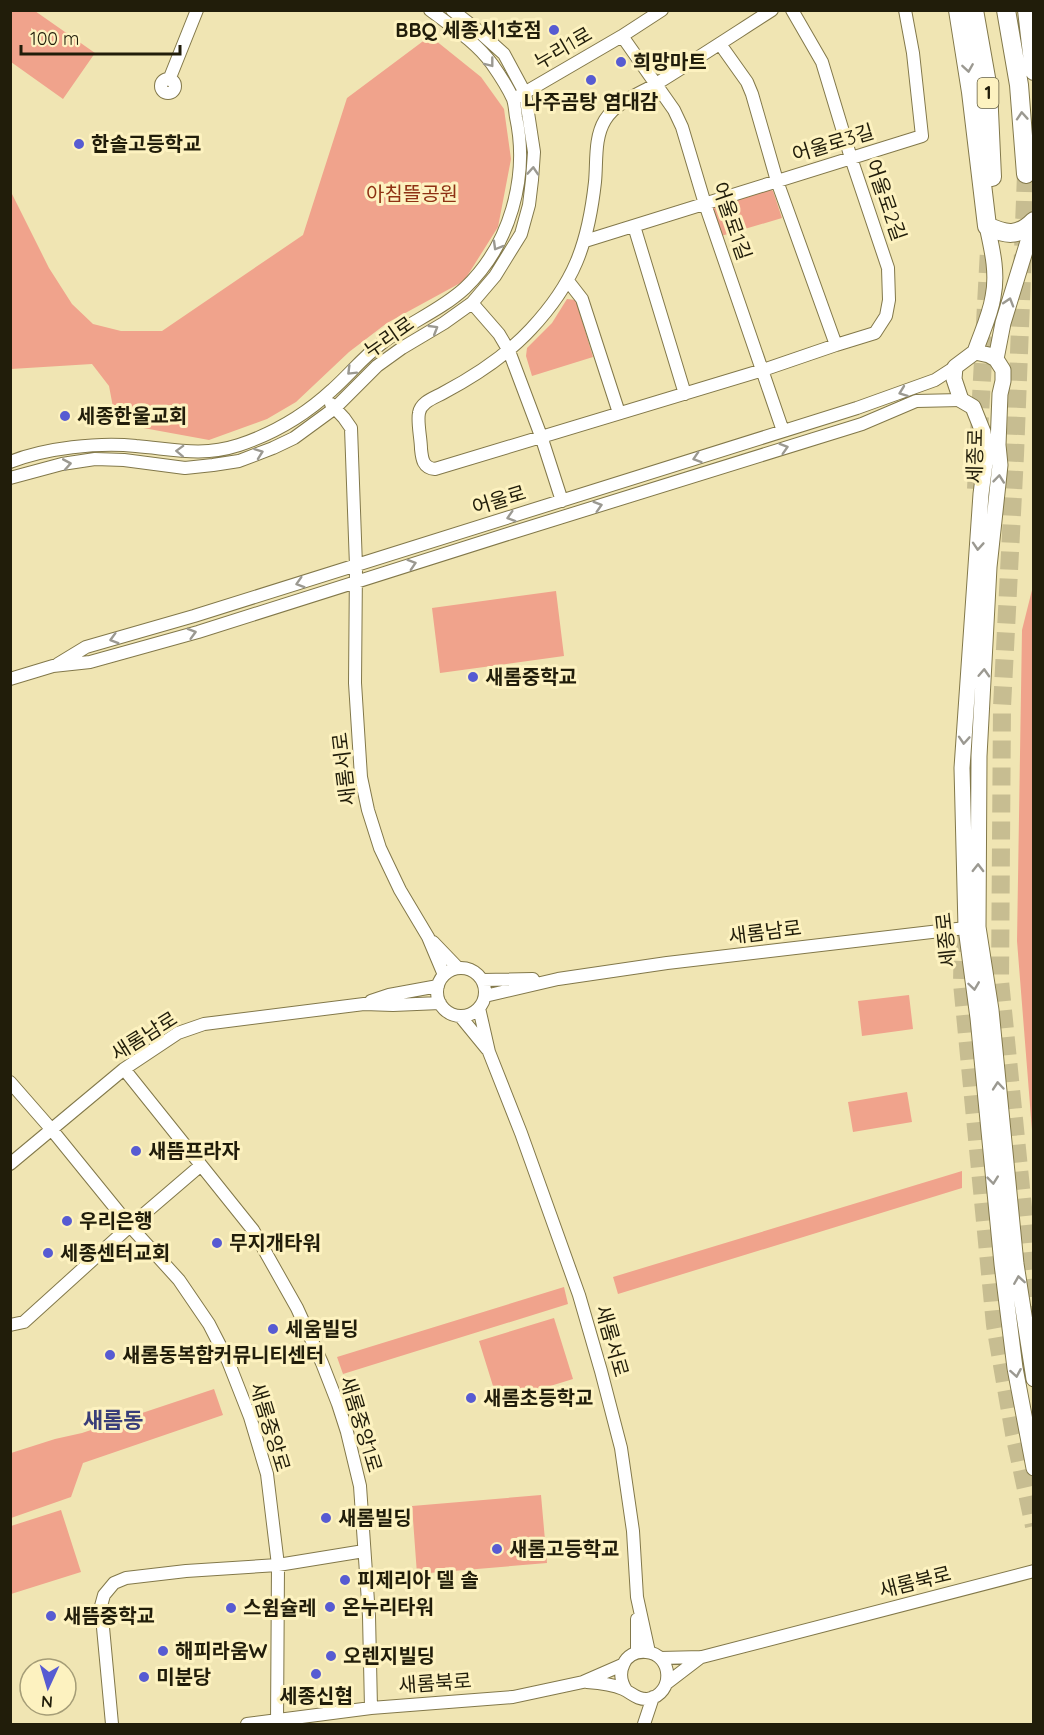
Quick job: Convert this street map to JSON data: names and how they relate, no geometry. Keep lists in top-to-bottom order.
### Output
{
  "streets": {
    "highway": ["1"],
    "main road": ["세종로"],
    "street": [
      "누리1로",
      "어울로3길",
      "어울로2길",
      "어울로1길",
      "누리로",
      "어울로",
      "새롬서로",
      "새롬남로",
      "새롬중앙1로",
      "새롬중앙로",
      "새롬북로"
    ]
  },
  "crossings": [
    ["누리1로", "어울로1길"],
    ["누리1로", "누리로"],
    ["어울로3길", "어울로2길"],
    ["어울로3길", "어울로1길"],
    ["어울로2길", "어울로1길"],
    ["어울로1길", "어울로"],
    ["누리로", "새롬서로"],
    ["세종로", "어울로"],
    ["세종로", "새롬남로"],
    ["어울로", "새롬서로"],
    ["새롬서로", "새롬북로"],
    ["새롬남로", "새롬중앙1로"],
    ["새롬남로", "새롬중앙로"],
    ["새롬중앙1로", "새롬북로"],
    ["새롬중앙로", "새롬북로"]
  ],
  "districts": ["새롬동"],
  "parks": ["아침뜰공원"],
  "places": [
    "BBQ 세종시1호점",
    "희망마트",
    "나주곰탕 염대감",
    "한솔고등학교",
    "세종한울교회",
    "새롬중학교",
    "새뜸프라자",
    "우리은행",
    "무지개타워",
    "세종센터교회",
    "세움빌딩",
    "새롬동복합커뮤니티센터",
    "새롬초등학교",
    "새롬빌딩",
    "새롬고등학교",
    "피제리아 델 솔",
    "온누리타워",
    "스윔슐레",
    "새뜸중학교",
    "해피라움W",
    "오렌지빌딩",
    "세종신협",
    "미분당"
  ],
  "scale_bar": "100 m",
  "north": "bottom"
}
